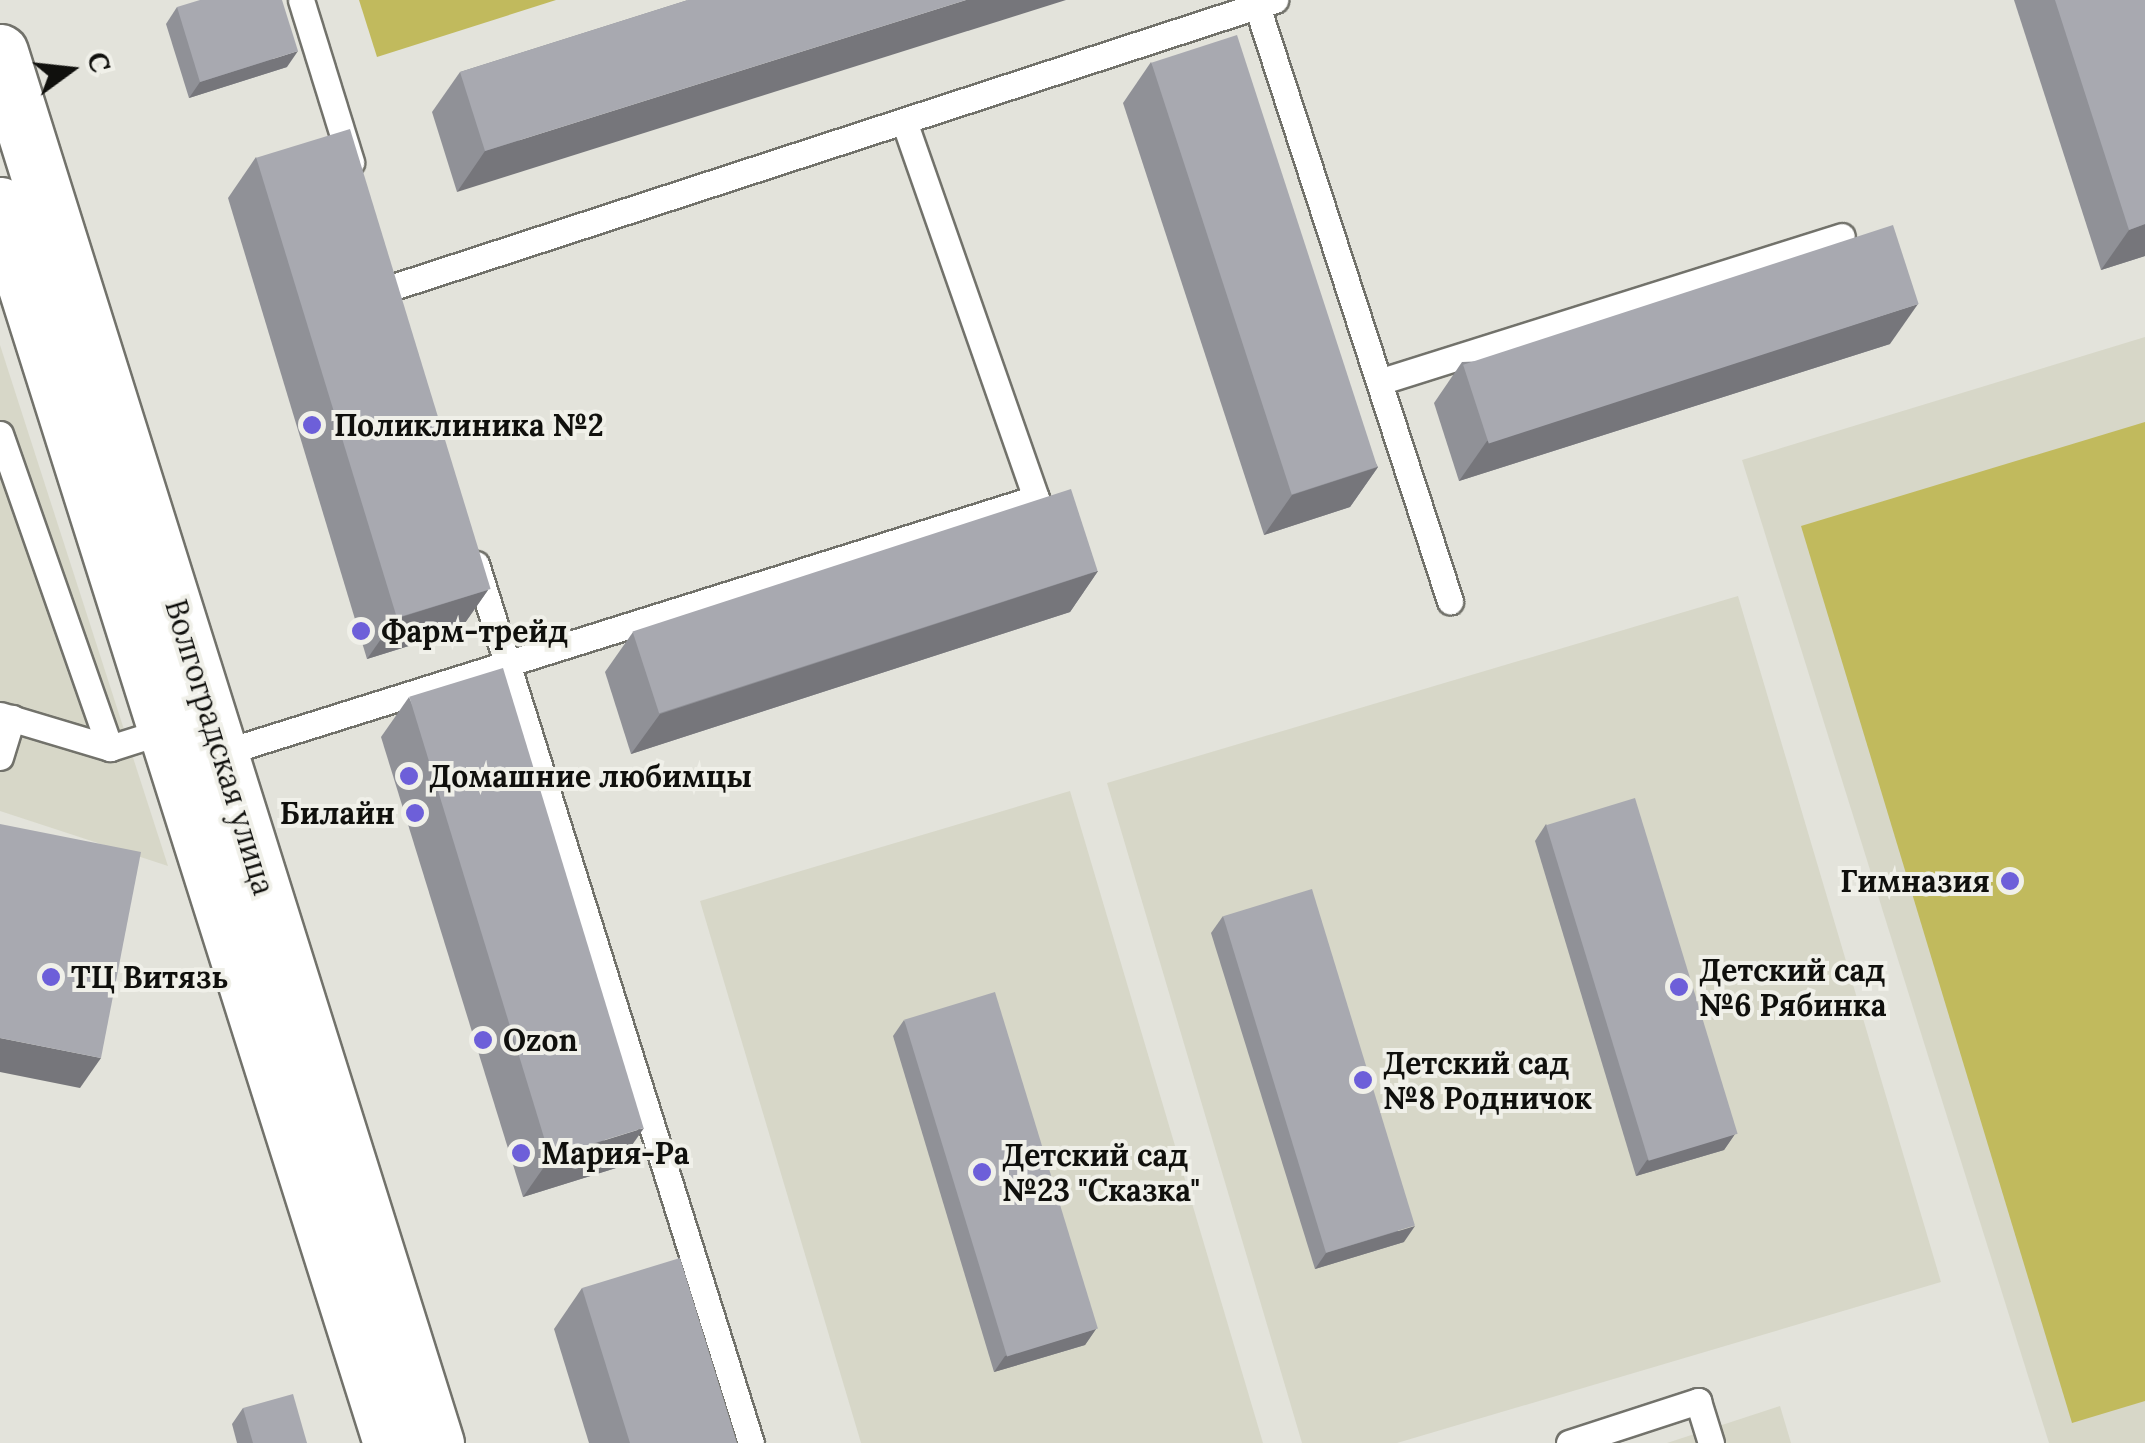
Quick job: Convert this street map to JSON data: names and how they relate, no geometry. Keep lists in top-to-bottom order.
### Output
{
  "streets": {
    "main road": ["Волгоградская улица"]
  },
  "places": [
    "Поликлиника №2",
    "Фарм-трейд",
    "Домашние любимцы",
    "Билайн",
    "Гимназия",
    "ТЦ Витязь",
    "Детский сад №6 Рябинка",
    "Ozon",
    "Детский сад №8 Родничок",
    "Мария-Ра",
    "Детский сад №23 \"Сказка\""
  ],
  "north": "right"
}
